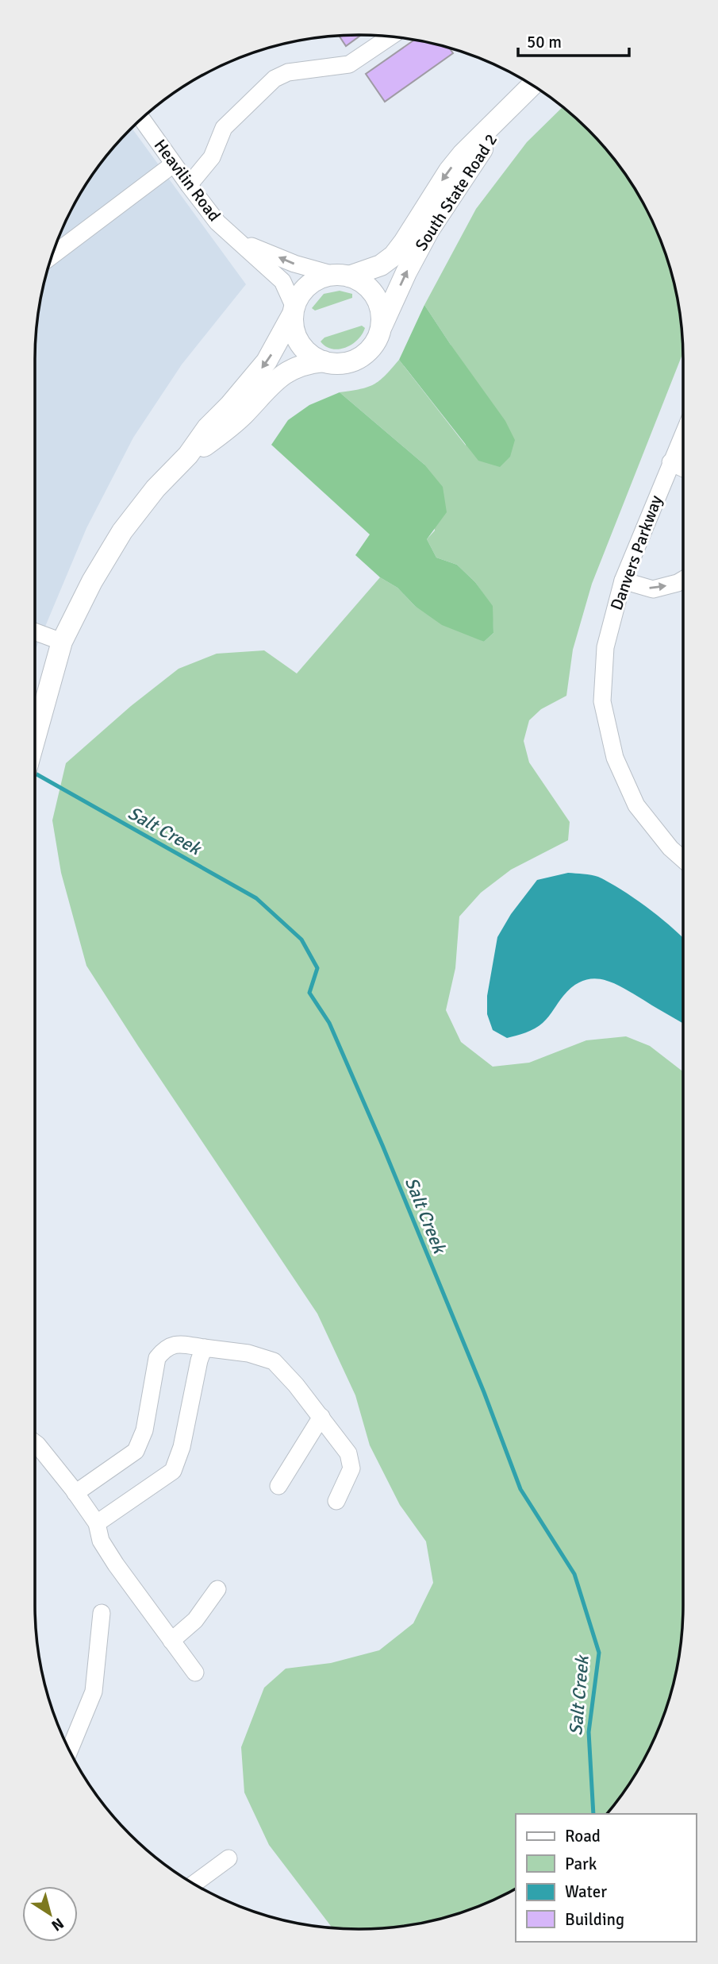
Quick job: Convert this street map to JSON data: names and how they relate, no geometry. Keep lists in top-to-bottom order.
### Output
{
  "streets": {
    "main road": ["South State Road 2"],
    "street": ["Heavilin Road", "Danvers Parkway"]
  },
  "crossings": [
    ["Heavilin Road", "South State Road 2"]
  ],
  "water": ["Salt Creek"],
  "legend": [
    "Road",
    "Park",
    "Water",
    "Building"
  ],
  "scale_bar": "50 m",
  "north": "bottom right"
}
